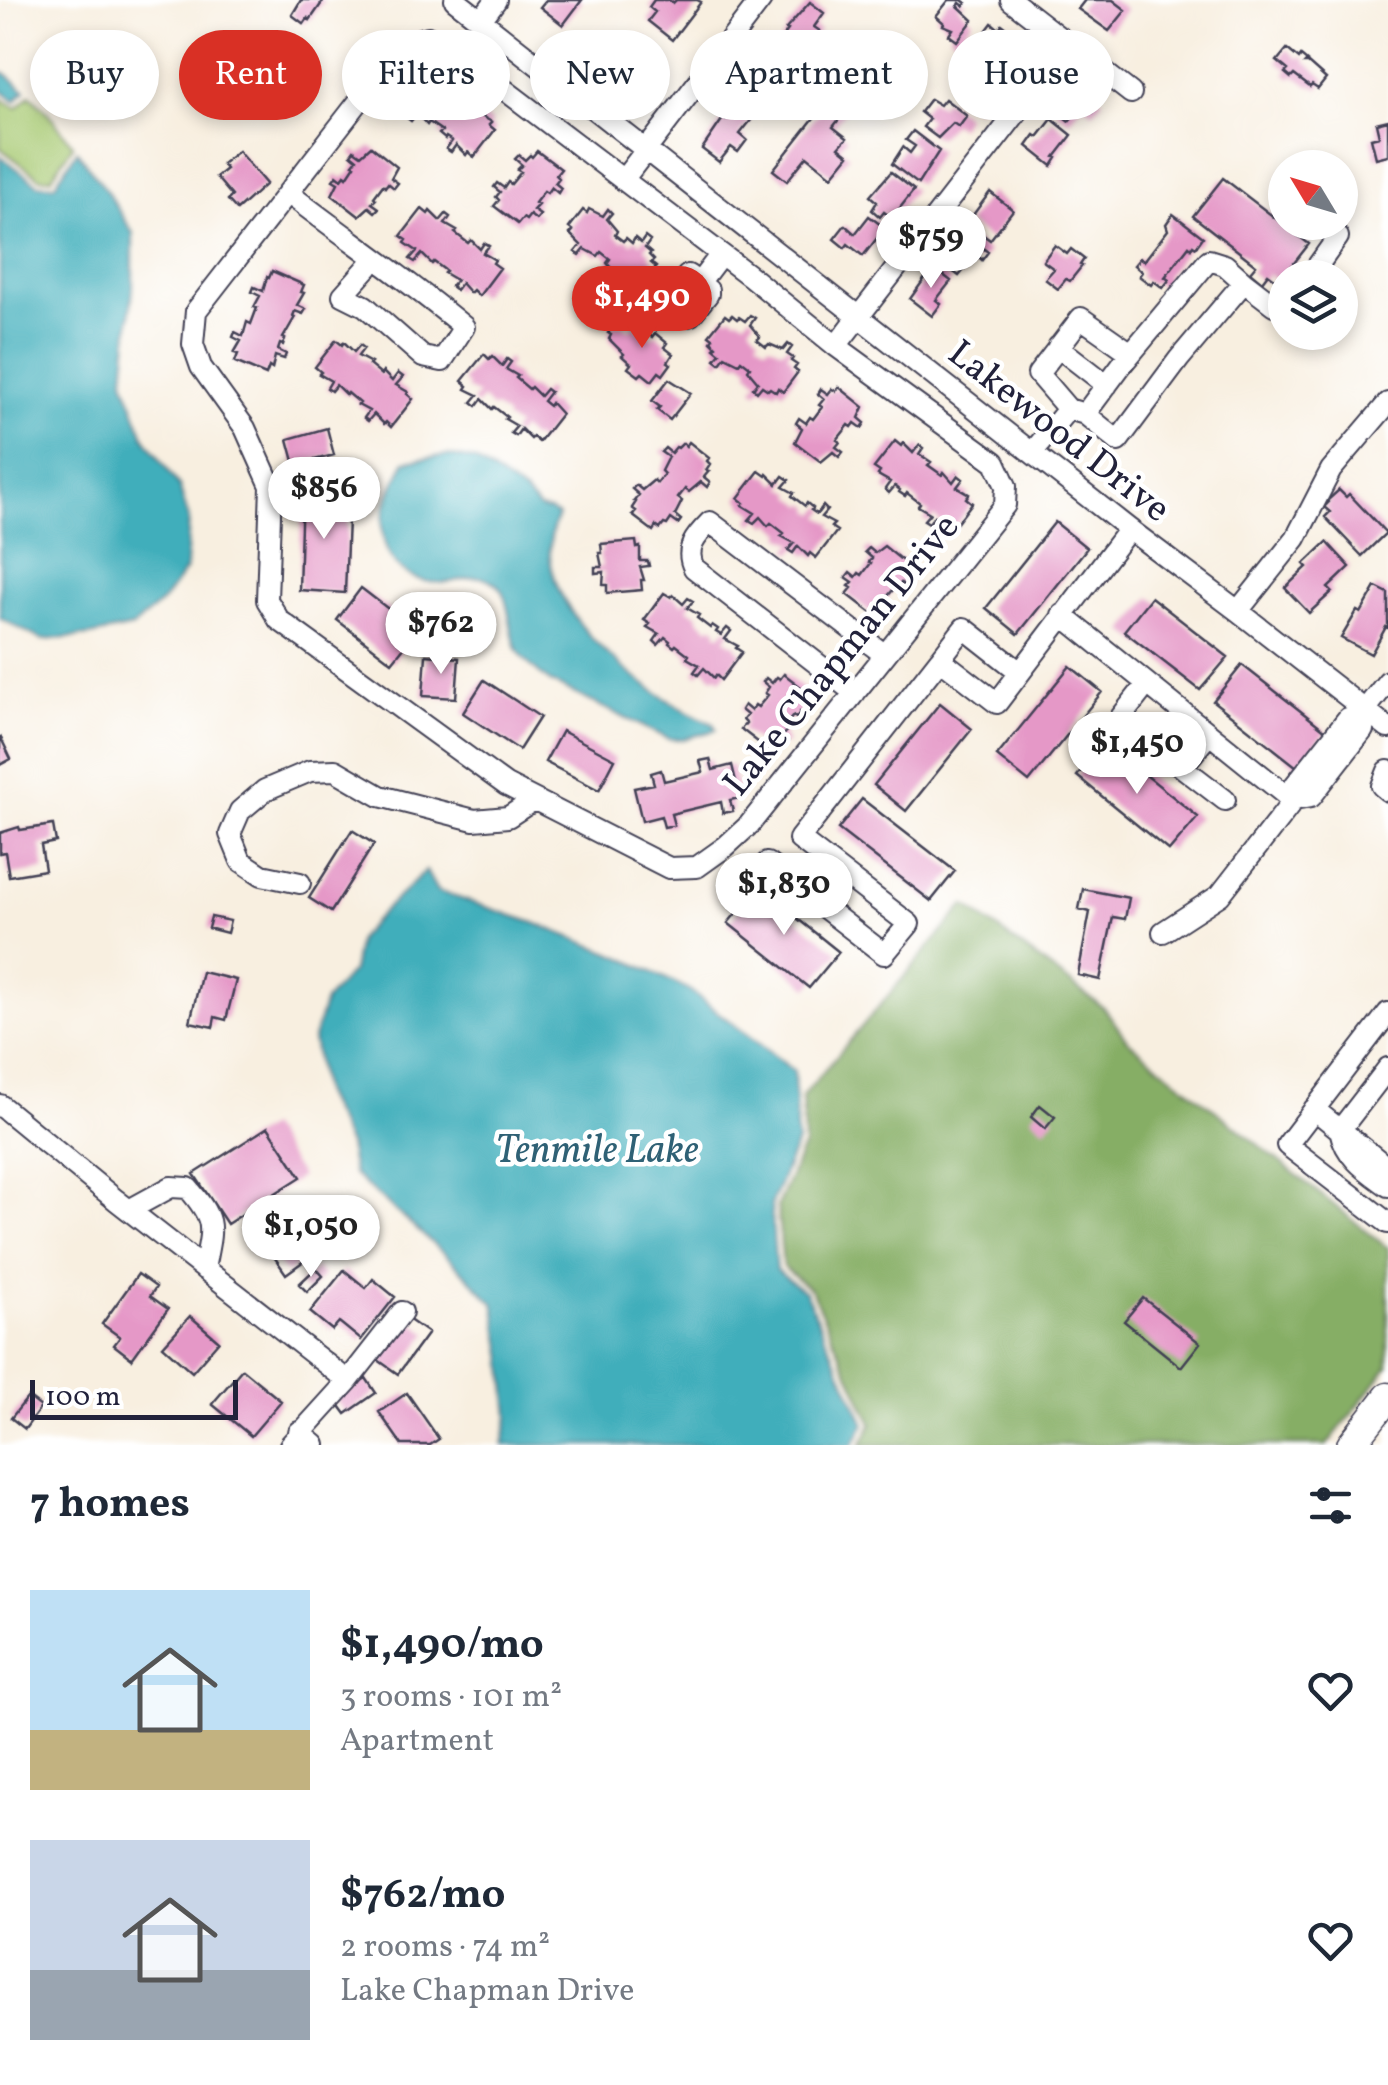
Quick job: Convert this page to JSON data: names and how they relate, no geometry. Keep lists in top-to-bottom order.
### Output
{
  "streets": {
    "street": ["Lakewood Drive", "Lake Chapman Drive"]
  },
  "water": ["Tenmile Lake"],
  "scale_bar": "100 m",
  "north": "top left",
  "page": {
    "chip": [
      "Buy",
      "Rent",
      "Filters",
      "New",
      "Apartment",
      "House"
    ],
    "price": [
      "$759",
      "$1,490",
      "$856",
      "$762",
      "$1,450",
      "$1,830",
      "$1,050"
    ],
    "scale": "100 m",
    "heading": "7 homes",
    "list": [
      {
        "name": "$1,490/mo",
        "note": "3 rooms · 101 m² · Apartment"
      },
      {
        "name": "$762/mo",
        "note": "2 rooms · 74 m² · Lake Chapman Drive"
      }
    ]
  }
}
